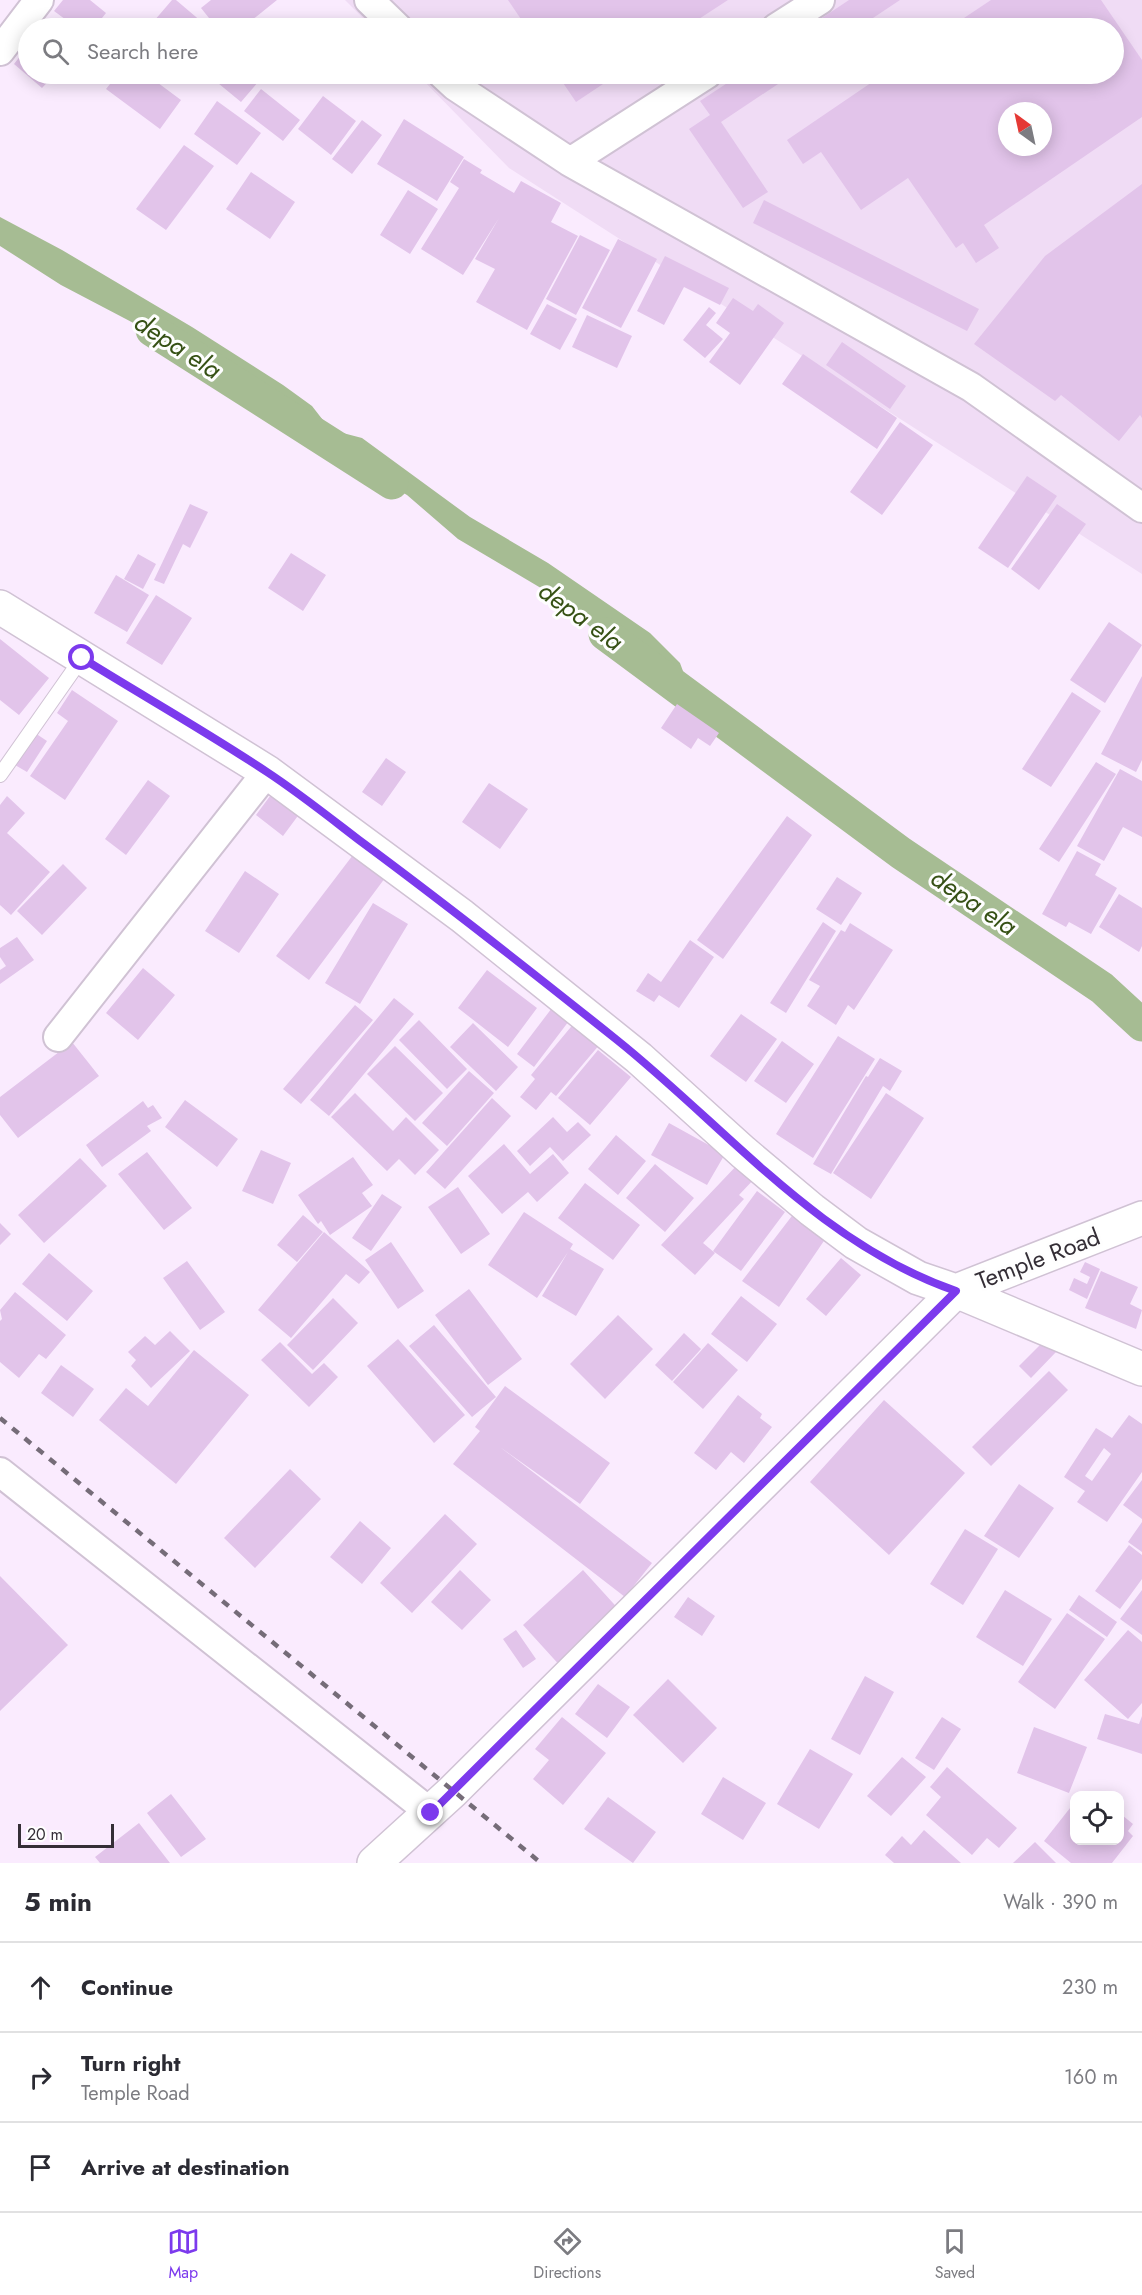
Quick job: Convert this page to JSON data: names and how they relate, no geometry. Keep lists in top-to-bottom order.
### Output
{
  "streets": {
    "street": ["Temple Road"]
  },
  "water": ["depa ela"],
  "scale_bar": "20 m",
  "north": "top left",
  "page": {
    "search": "Search here",
    "scale": "20 m",
    "heading": ["5 min", "Walk · 390 m"],
    "list": [
      ["Continue", "230 m"],
      ["Turn right", "Temple Road", "160 m"],
      "Arrive at destination"
    ],
    "nav": ["Map", "Directions", "Saved"]
  }
}
